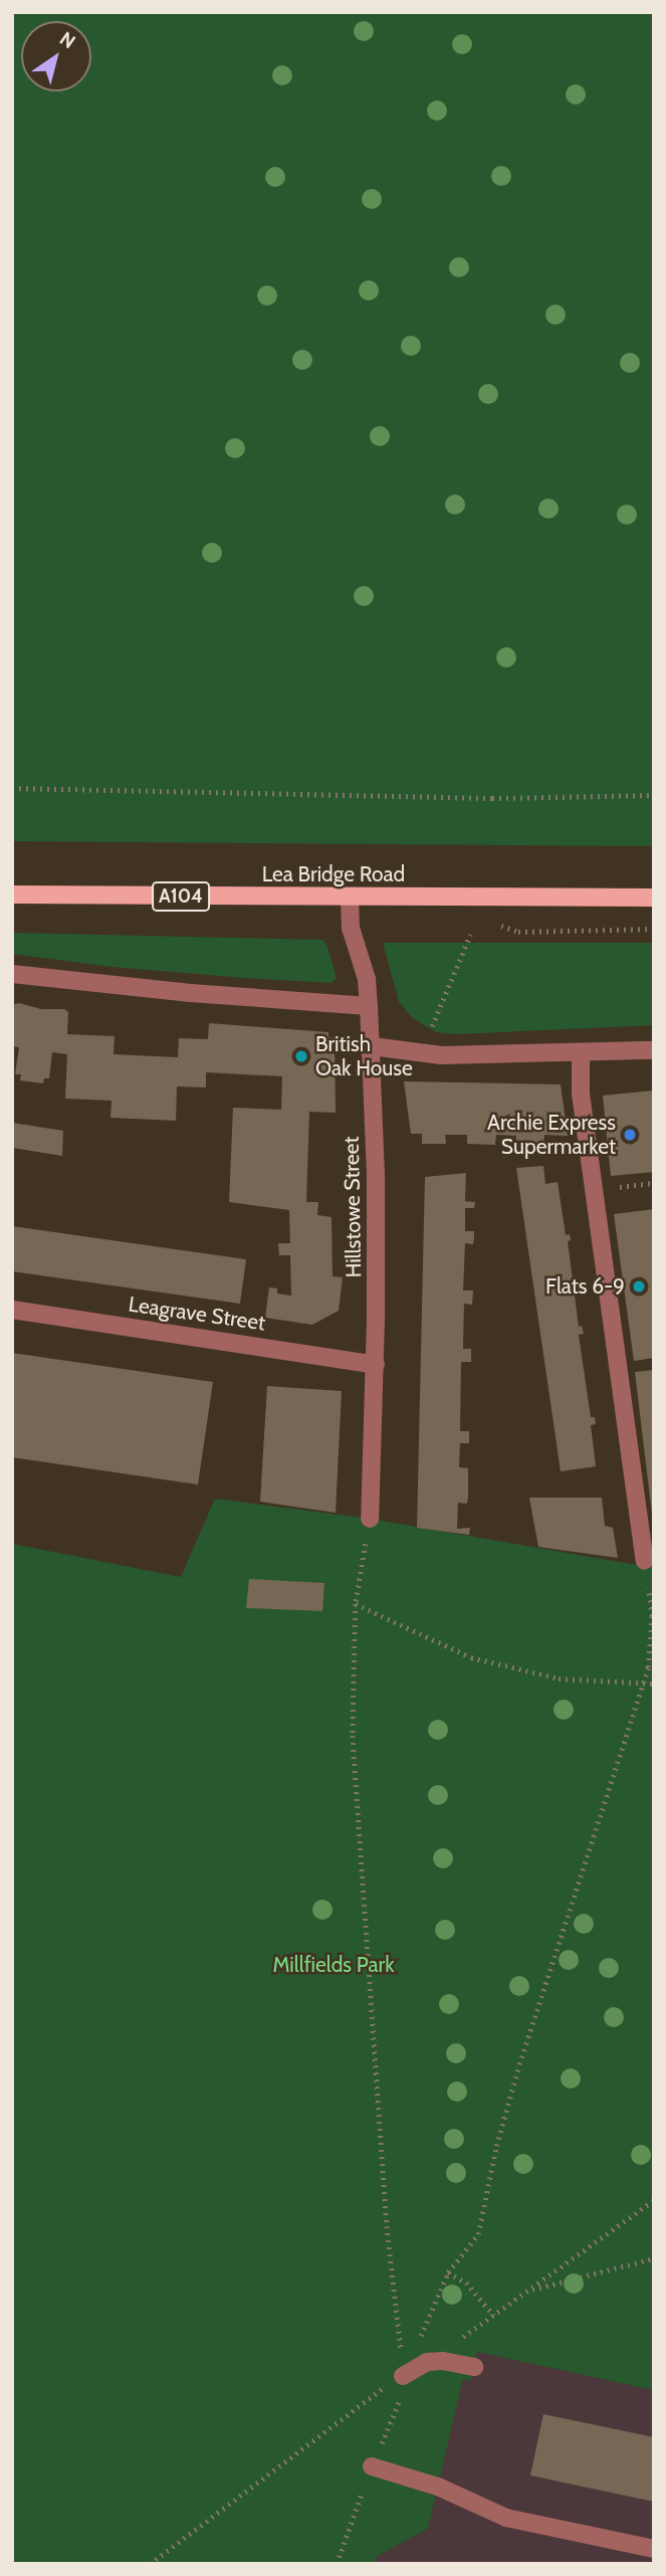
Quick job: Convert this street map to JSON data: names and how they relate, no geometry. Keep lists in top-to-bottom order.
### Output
{
  "streets": {
    "main road": ["Lea Bridge Road", "A104"],
    "street": ["Hillstowe Street", "Leagrave Street"]
  },
  "crossings": [
    ["Lea Bridge Road", "Hillstowe Street"],
    ["Hillstowe Street", "Leagrave Street"]
  ],
  "parks": ["Millfields Park"],
  "places": ["British Oak House", "Archie Express Supermarket", "Flats 6-9"],
  "north": "top right"
}
